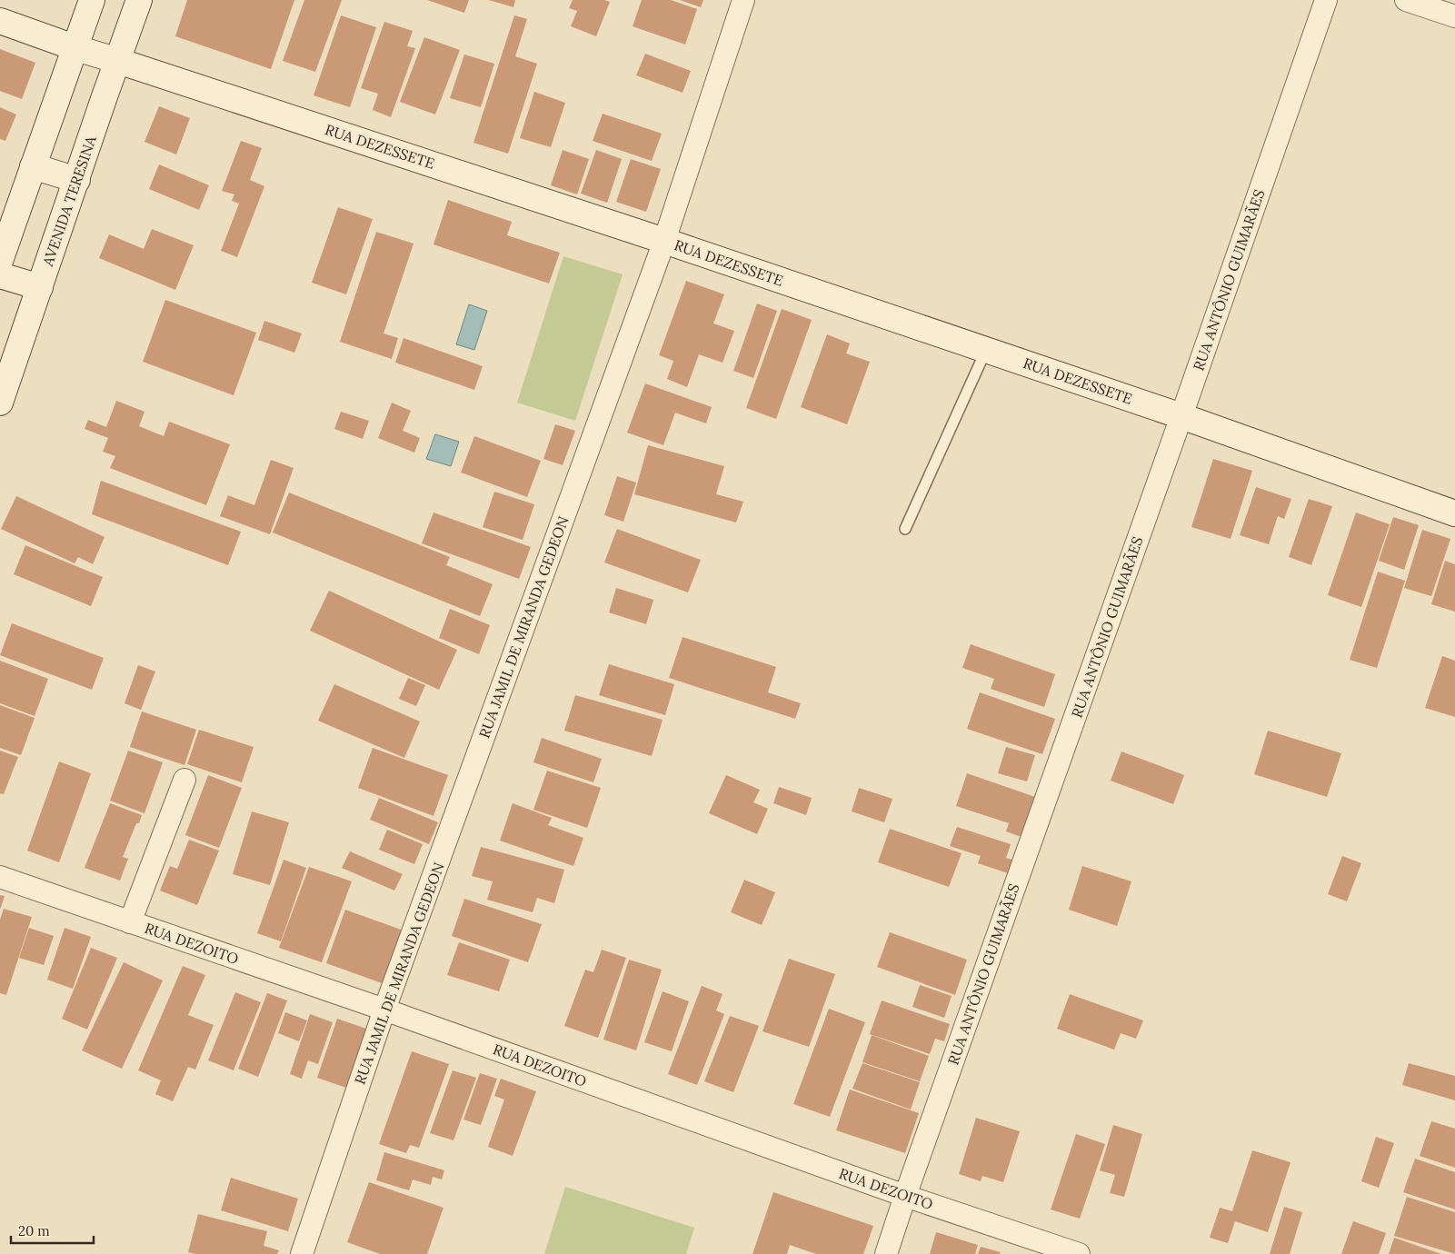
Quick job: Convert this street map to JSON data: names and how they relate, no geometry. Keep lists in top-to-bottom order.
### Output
{
  "streets": {
    "street": [
      "RUA DEZESSETE",
      "AVENIDA TERESINA",
      "RUA ANTÔNIO GUIMARÃES",
      "RUA JAMIL DE MIRANDA GEDEON",
      "RUA DEZOITO"
    ]
  },
  "crossings": [
    ["RUA DEZESSETE", "AVENIDA TERESINA"],
    ["RUA DEZESSETE", "RUA ANTÔNIO GUIMARÃES"],
    ["RUA DEZESSETE", "RUA JAMIL DE MIRANDA GEDEON"],
    ["RUA ANTÔNIO GUIMARÃES", "RUA DEZOITO"],
    ["RUA JAMIL DE MIRANDA GEDEON", "RUA DEZOITO"]
  ],
  "scale_bar": "20 m"
}
